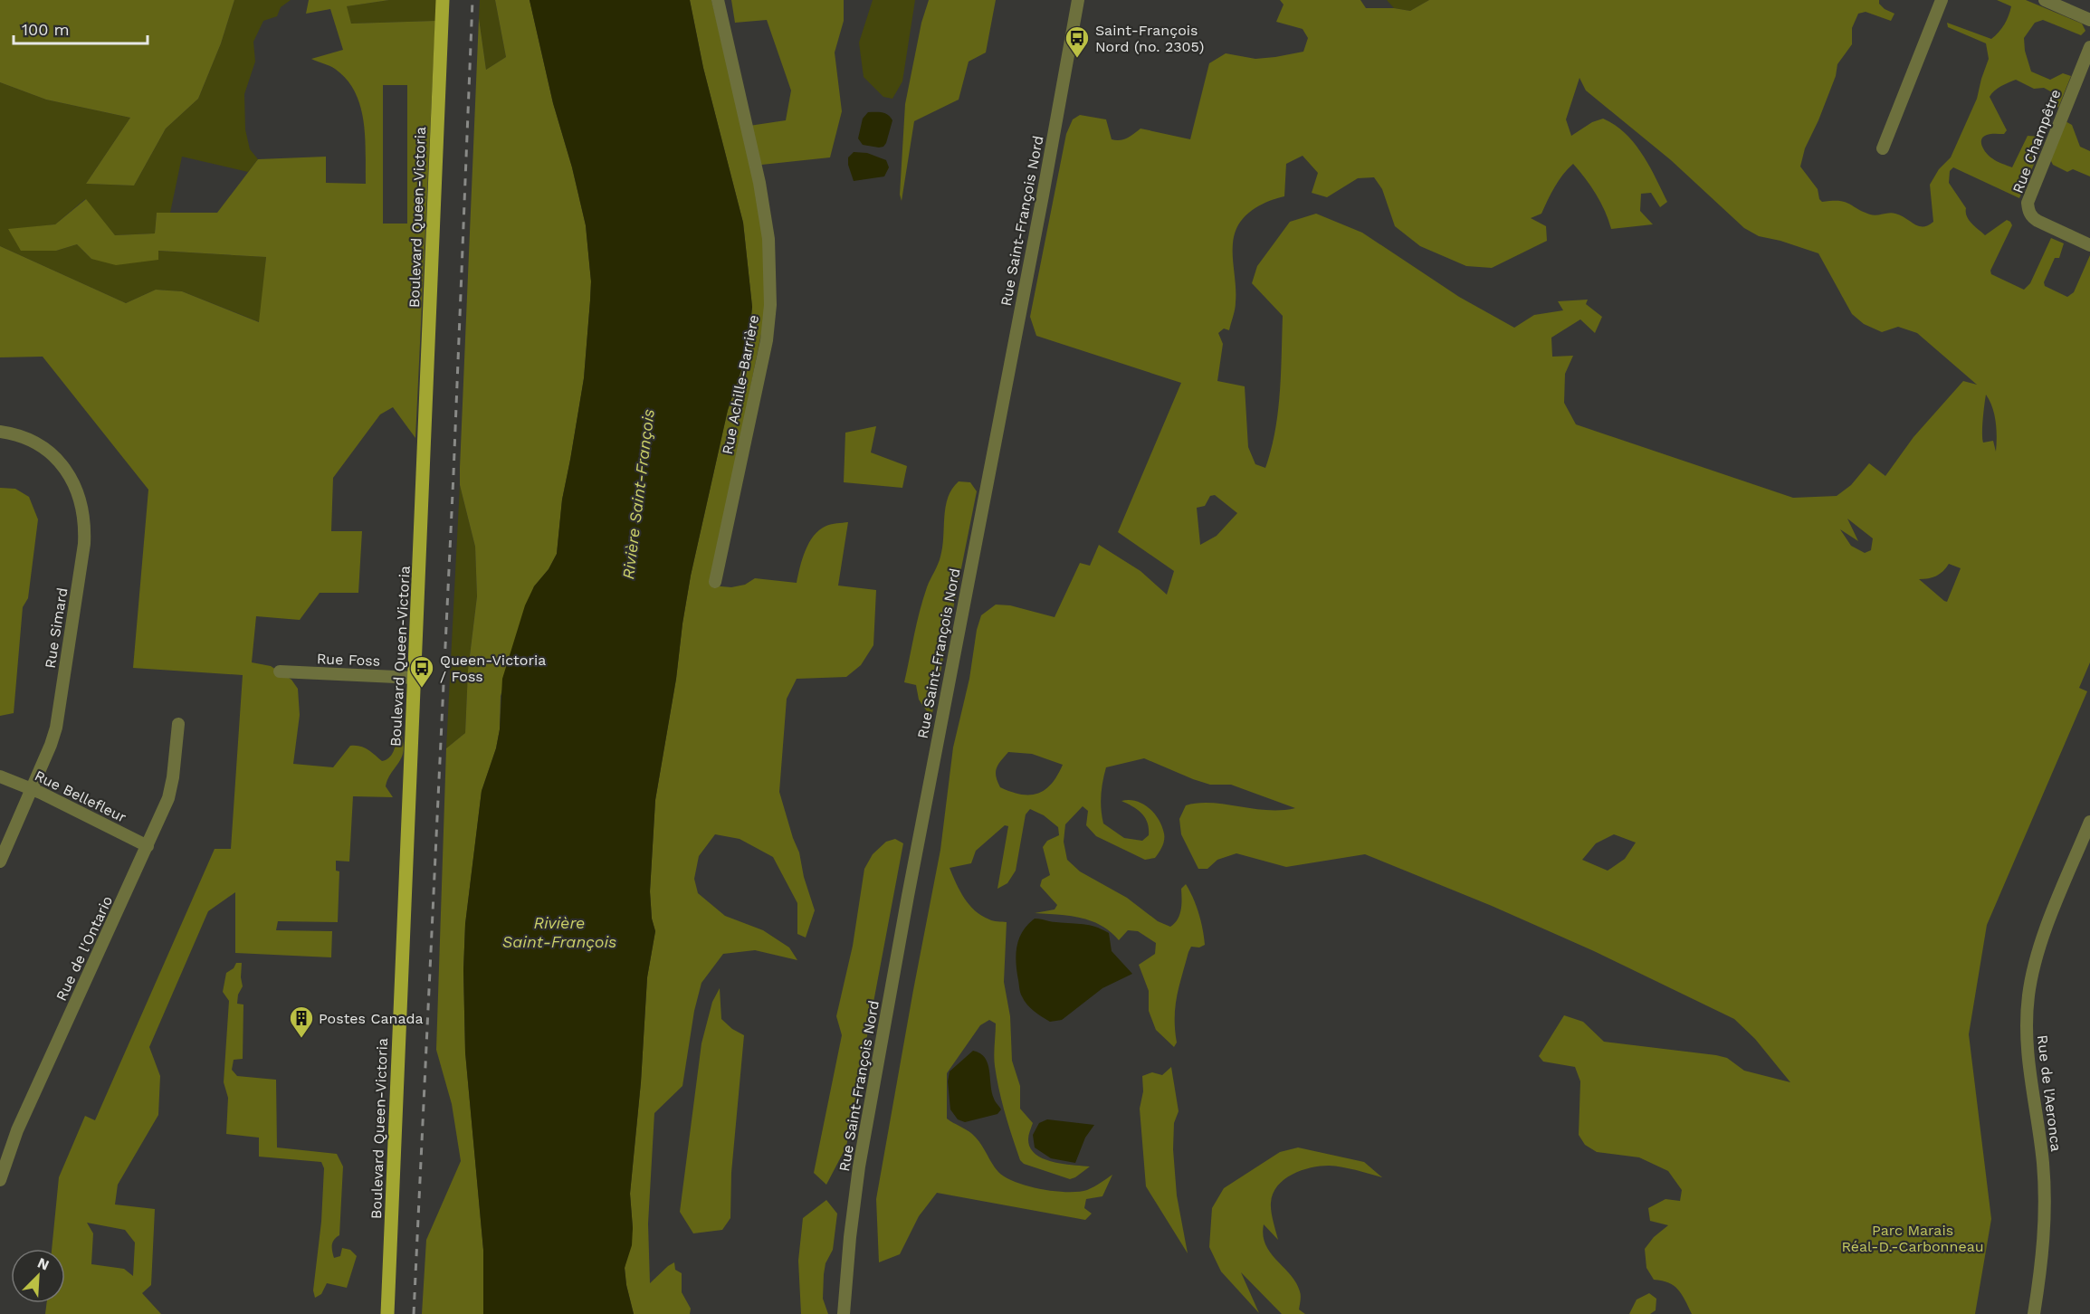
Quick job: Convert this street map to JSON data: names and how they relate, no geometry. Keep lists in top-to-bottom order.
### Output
{
  "streets": {
    "main road": ["Boulevard Queen-Victoria"],
    "street": [
      "Rue Champêtre",
      "Rue Saint-François Nord",
      "Rue Achille-Barrière",
      "Rue Simard",
      "Rue Foss",
      "Rue Bellefleur",
      "Rue de l'Ontario",
      "Rue de l'Aeronca"
    ]
  },
  "crossings": [
    ["Boulevard Queen-Victoria", "Rue Foss"],
    ["Rue Simard", "Rue Bellefleur"],
    ["Rue Bellefleur", "Rue de l'Ontario"]
  ],
  "water": ["Rivière Saint-François"],
  "parks": ["Parc Marais Réal-D.-Carbonneau"],
  "places": {
    "bus stop": ["Saint-François Nord (no. 2305)", "Queen-Victoria / Foss"],
    "building": ["Postes Canada"]
  },
  "scale_bar": "100 m",
  "north": "top right"
}
